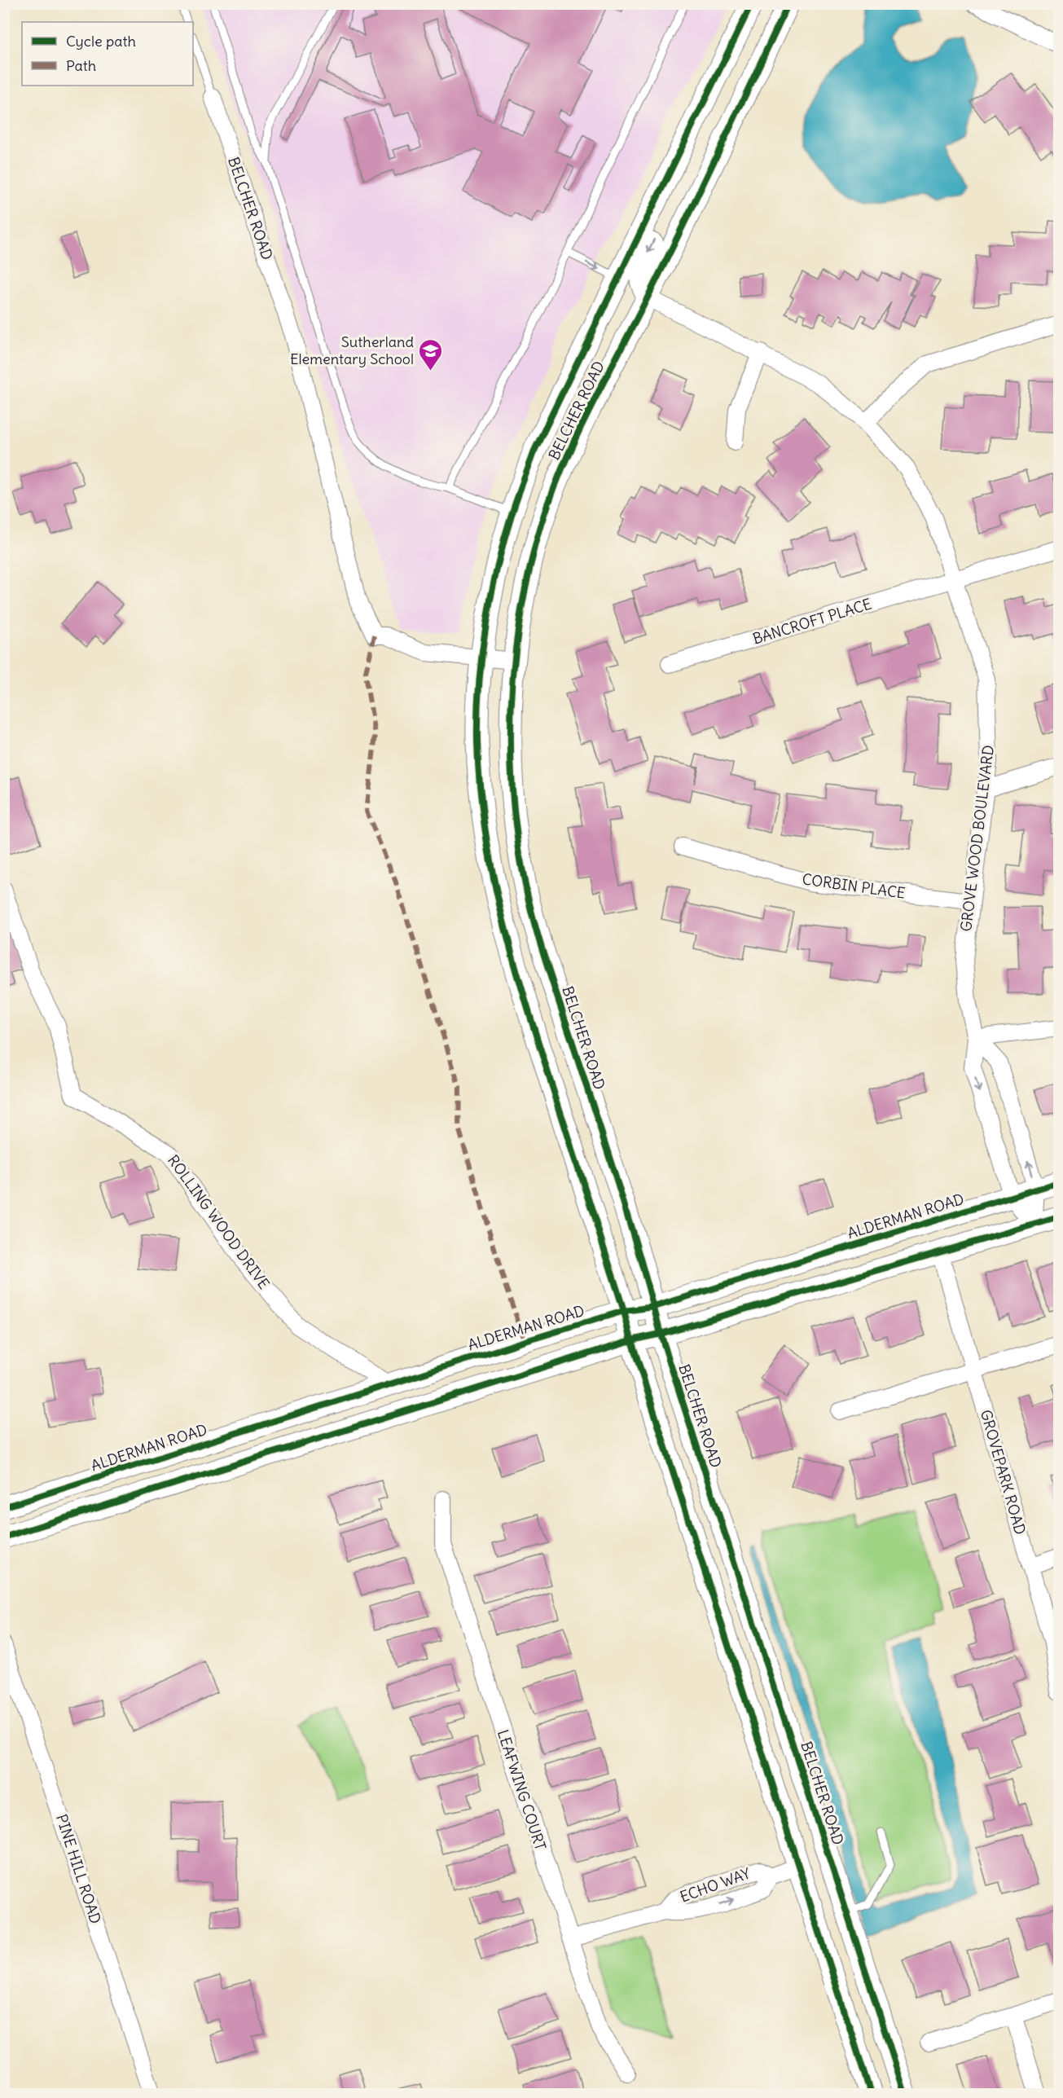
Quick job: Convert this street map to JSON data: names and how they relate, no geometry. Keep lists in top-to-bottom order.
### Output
{
  "streets": {
    "main road": ["BELCHER ROAD", "ALDERMAN ROAD"],
    "street": [
      "BANCROFT PLACE",
      "GROVE WOOD BOULEVARD",
      "CORBIN PLACE",
      "ROLLING WOOD DRIVE",
      "GROVEPARK ROAD",
      "LEAFWING COURT",
      "PINE HILL ROAD",
      "ECHO WAY"
    ]
  },
  "crossings": [
    ["BELCHER ROAD", "GROVE WOOD BOULEVARD"],
    ["BELCHER ROAD", "ALDERMAN ROAD"],
    ["BELCHER ROAD", "ECHO WAY"],
    ["BANCROFT PLACE", "GROVE WOOD BOULEVARD"],
    ["GROVE WOOD BOULEVARD", "CORBIN PLACE"],
    ["GROVE WOOD BOULEVARD", "ALDERMAN ROAD"],
    ["ALDERMAN ROAD", "ROLLING WOOD DRIVE"],
    ["LEAFWING COURT", "ECHO WAY"]
  ],
  "places": {
    "school or university": ["Sutherland Elementary School"]
  },
  "legend": ["Cycle path", "Path"]
}
